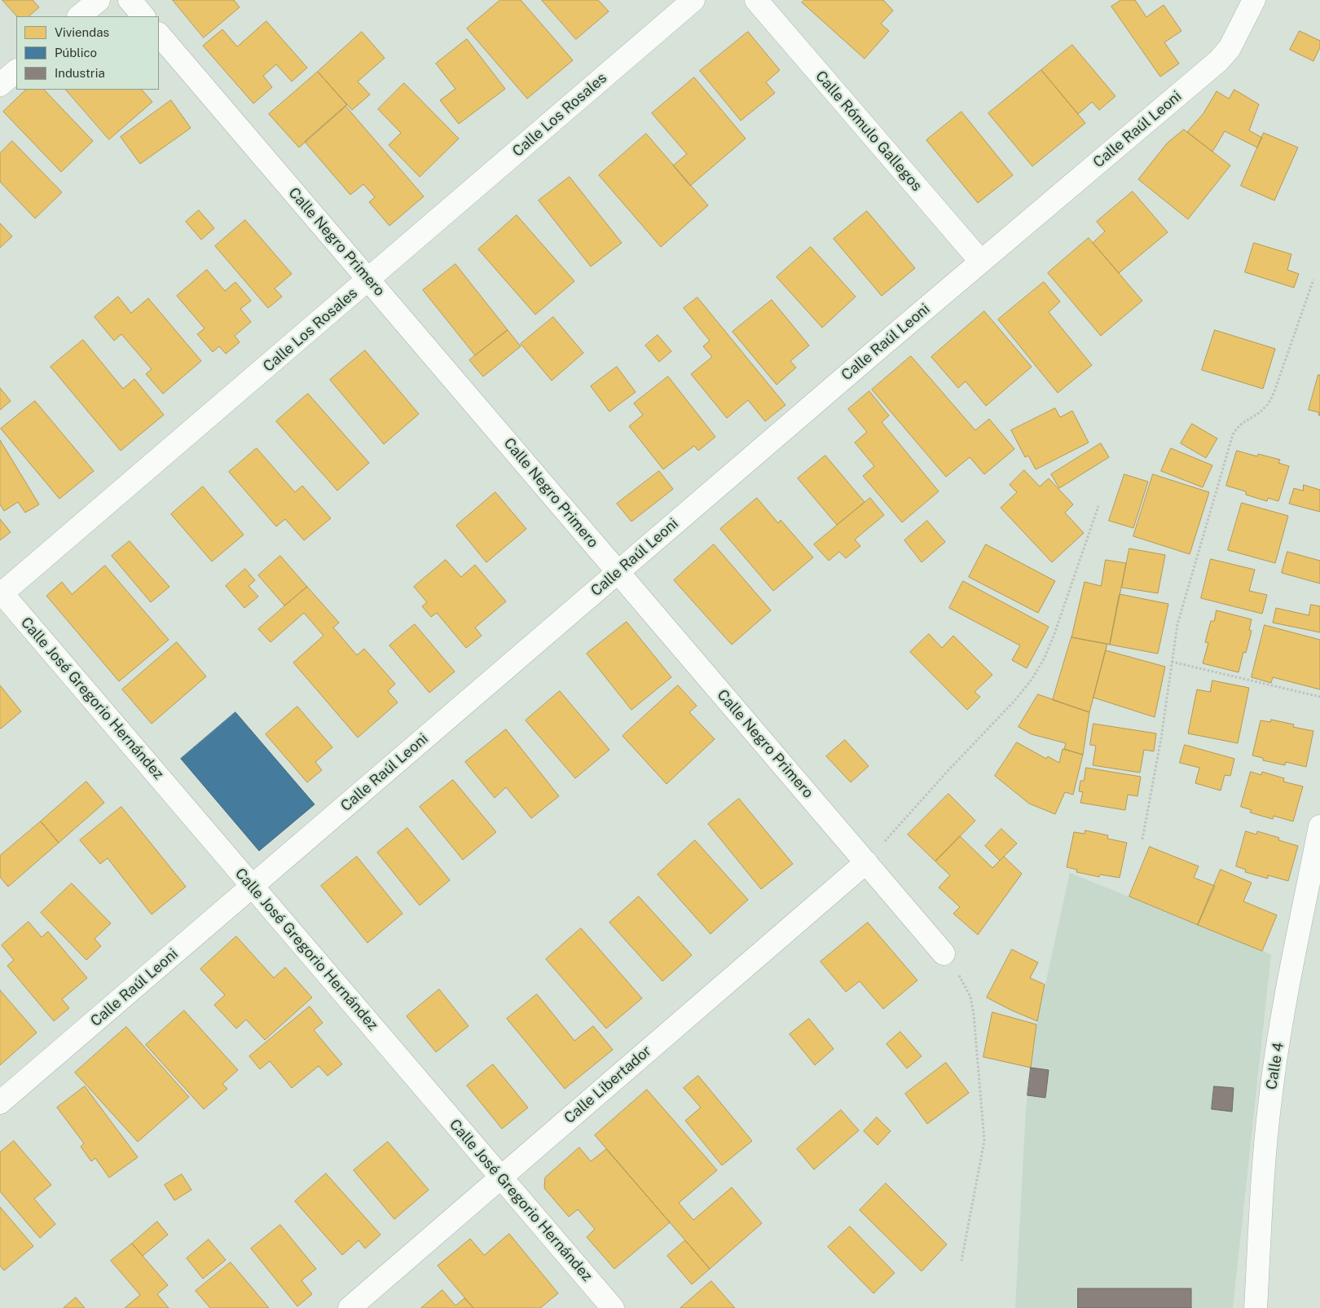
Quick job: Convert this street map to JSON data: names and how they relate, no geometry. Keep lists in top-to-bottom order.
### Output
{
  "streets": {
    "street": [
      "Calle Los Rosales",
      "Calle Raúl Leoni",
      "Calle Rómulo Gallegos",
      "Calle Negro Primero",
      "Calle José Gregorio Hernández",
      "Calle 4",
      "Calle Libertador"
    ]
  },
  "crossings": [
    ["Calle Los Rosales", "Calle Negro Primero"],
    ["Calle Los Rosales", "Calle José Gregorio Hernández"],
    ["Calle Raúl Leoni", "Calle Rómulo Gallegos"],
    ["Calle Raúl Leoni", "Calle Negro Primero"],
    ["Calle Raúl Leoni", "Calle José Gregorio Hernández"],
    ["Calle Negro Primero", "Calle Libertador"],
    ["Calle José Gregorio Hernández", "Calle Libertador"]
  ],
  "legend": ["Viviendas", "Público", "Industria"]
}
